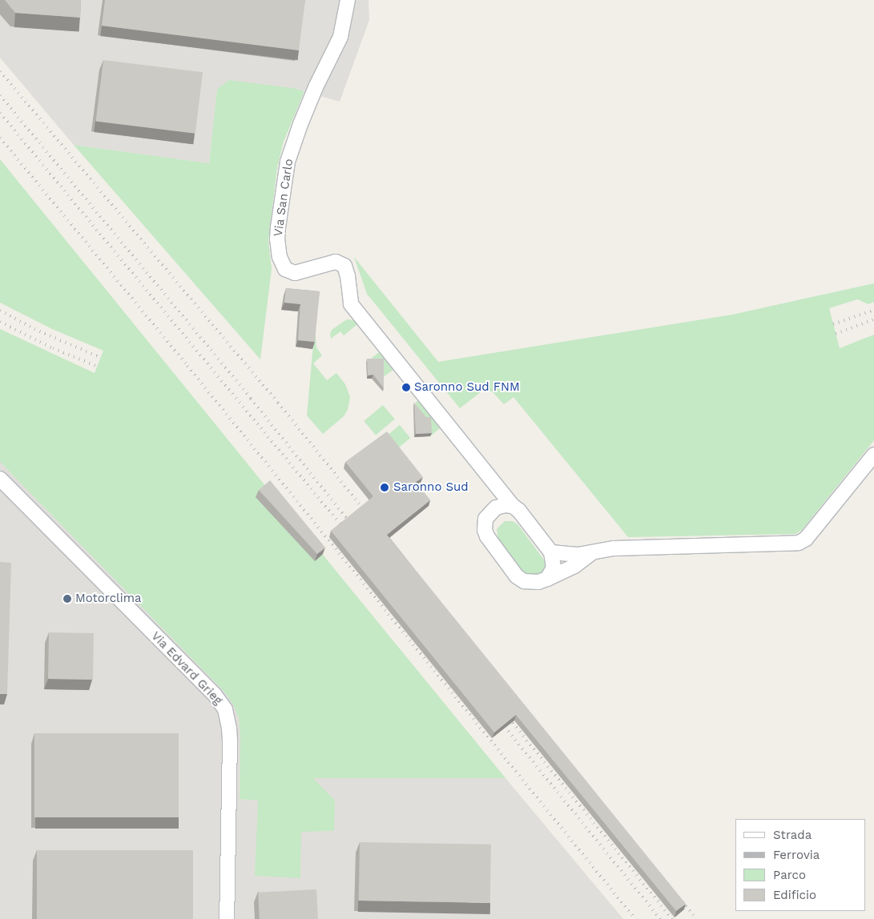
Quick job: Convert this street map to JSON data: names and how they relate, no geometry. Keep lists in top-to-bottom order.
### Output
{
  "streets": {
    "street": ["Via San Carlo", "Via Edvard Grieg"]
  },
  "places": ["Saronno Sud FNM", "Saronno Sud", "Motorclima"],
  "legend": [
    "Strada",
    "Ferrovia",
    "Parco",
    "Edificio"
  ]
}
